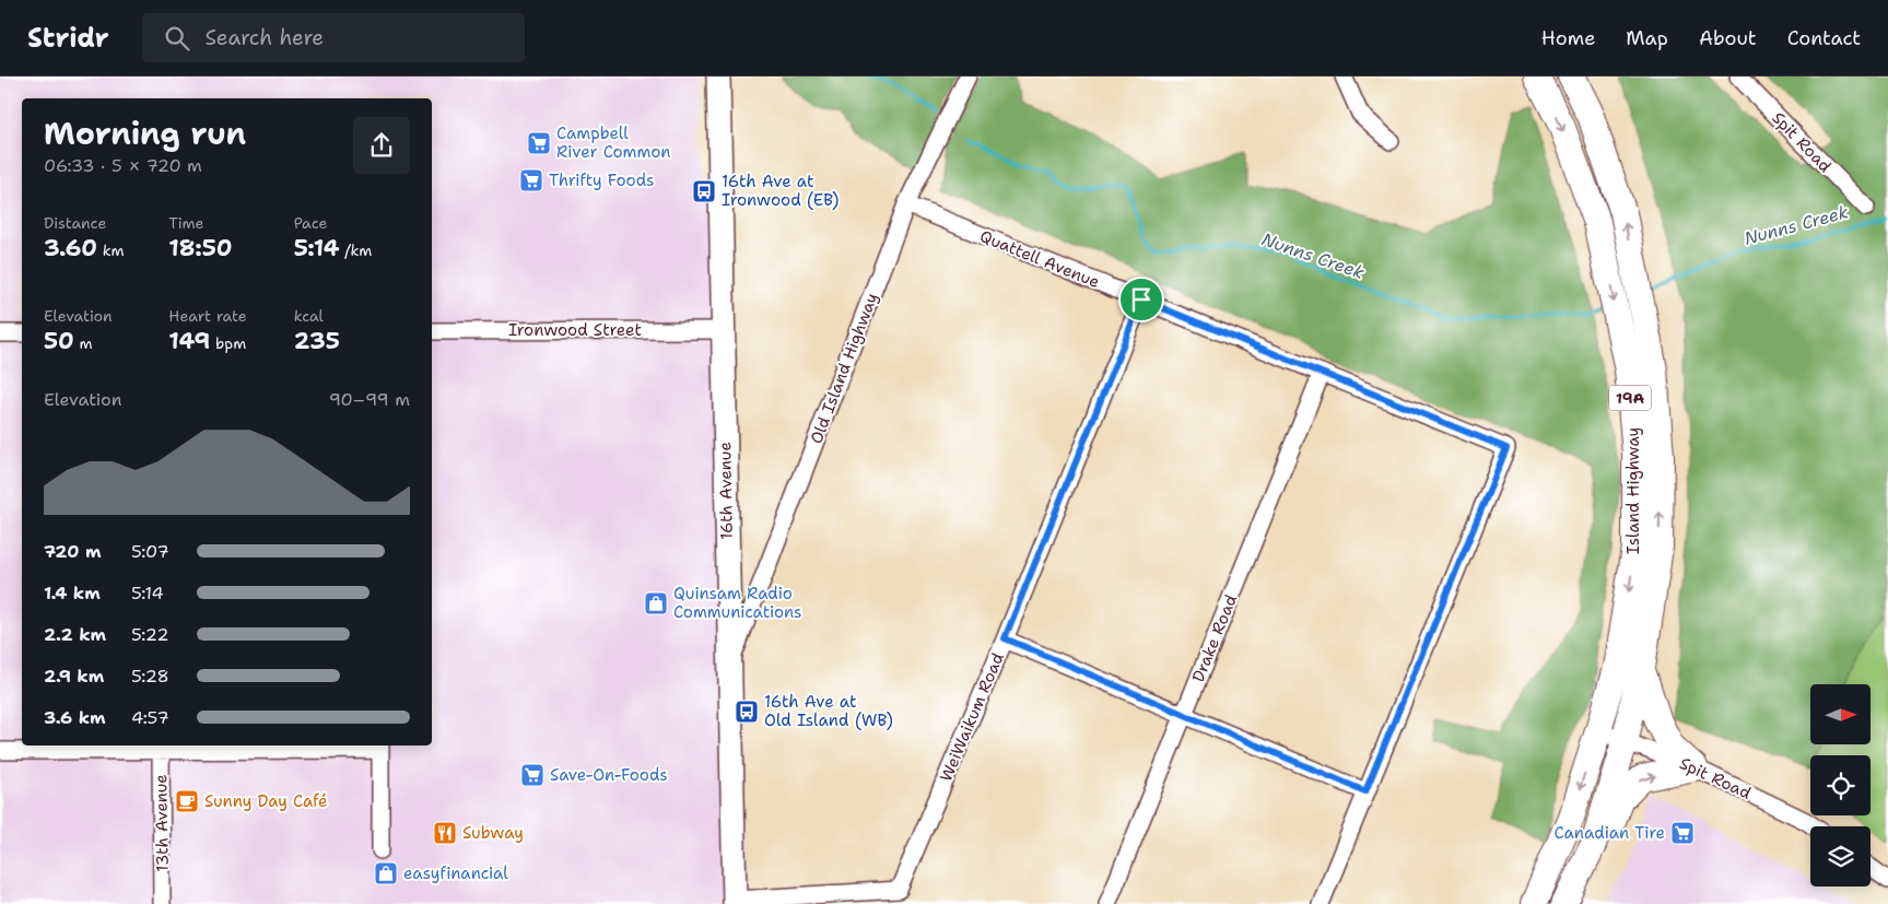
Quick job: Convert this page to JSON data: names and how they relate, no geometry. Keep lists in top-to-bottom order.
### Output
{
  "streets": {
    "main road": ["19A", "Island Highway"],
    "street": [
      "Spit Road",
      "Quattell Avenue",
      "Ironwood Street",
      "Old Island Highway",
      "16th Avenue",
      "Drake Road",
      "WeiWaikum Road",
      "13th Avenue"
    ]
  },
  "crossings": [
    ["Spit Road", "Island Highway"],
    ["Quattell Avenue", "Old Island Highway"],
    ["Quattell Avenue", "Drake Road"],
    ["Quattell Avenue", "WeiWaikum Road"],
    ["Ironwood Street", "16th Avenue"],
    ["Old Island Highway", "16th Avenue"],
    ["16th Avenue", "WeiWaikum Road"]
  ],
  "water": ["Nunns Creek"],
  "places": {
    "supermarket": [
      "Campbell River Common",
      "Thrifty Foods",
      "Save-On-Foods",
      "Canadian Tire"
    ],
    "bus stop": ["16th Ave at Ironwood (EB)", "16th Ave at Old Island (WB)"],
    "shop": ["Quinsam Radio Communications", "easyfinancial"],
    "cafe": ["Sunny Day Café"],
    "restaurant": ["Subway"]
  },
  "north": "right",
  "page": {
    "header": "Stridr",
    "search": "Search here",
    "nav": [
      "Home",
      "Map",
      "About",
      "Contact"
    ],
    "heading": ["Morning run", "06:33 · 5 × 720 m"],
    "stats": [
      ["Distance", "3.60 km"],
      ["Time", "18:50"],
      ["Pace", "5:14 /km"],
      ["Elevation", "50 m"],
      ["Heart rate", "149 bpm"],
      ["kcal", "235"]
    ],
    "chart": ["Elevation", "90–99 m"],
    "list": [
      {
        "name": "720 m",
        "note": "5:07"
      },
      {
        "name": "1.4 km",
        "note": "5:14"
      },
      {
        "name": "2.2 km",
        "note": "5:22"
      },
      {
        "name": "2.9 km",
        "note": "5:28"
      },
      {
        "name": "3.6 km",
        "note": "4:57"
      }
    ]
  }
}
